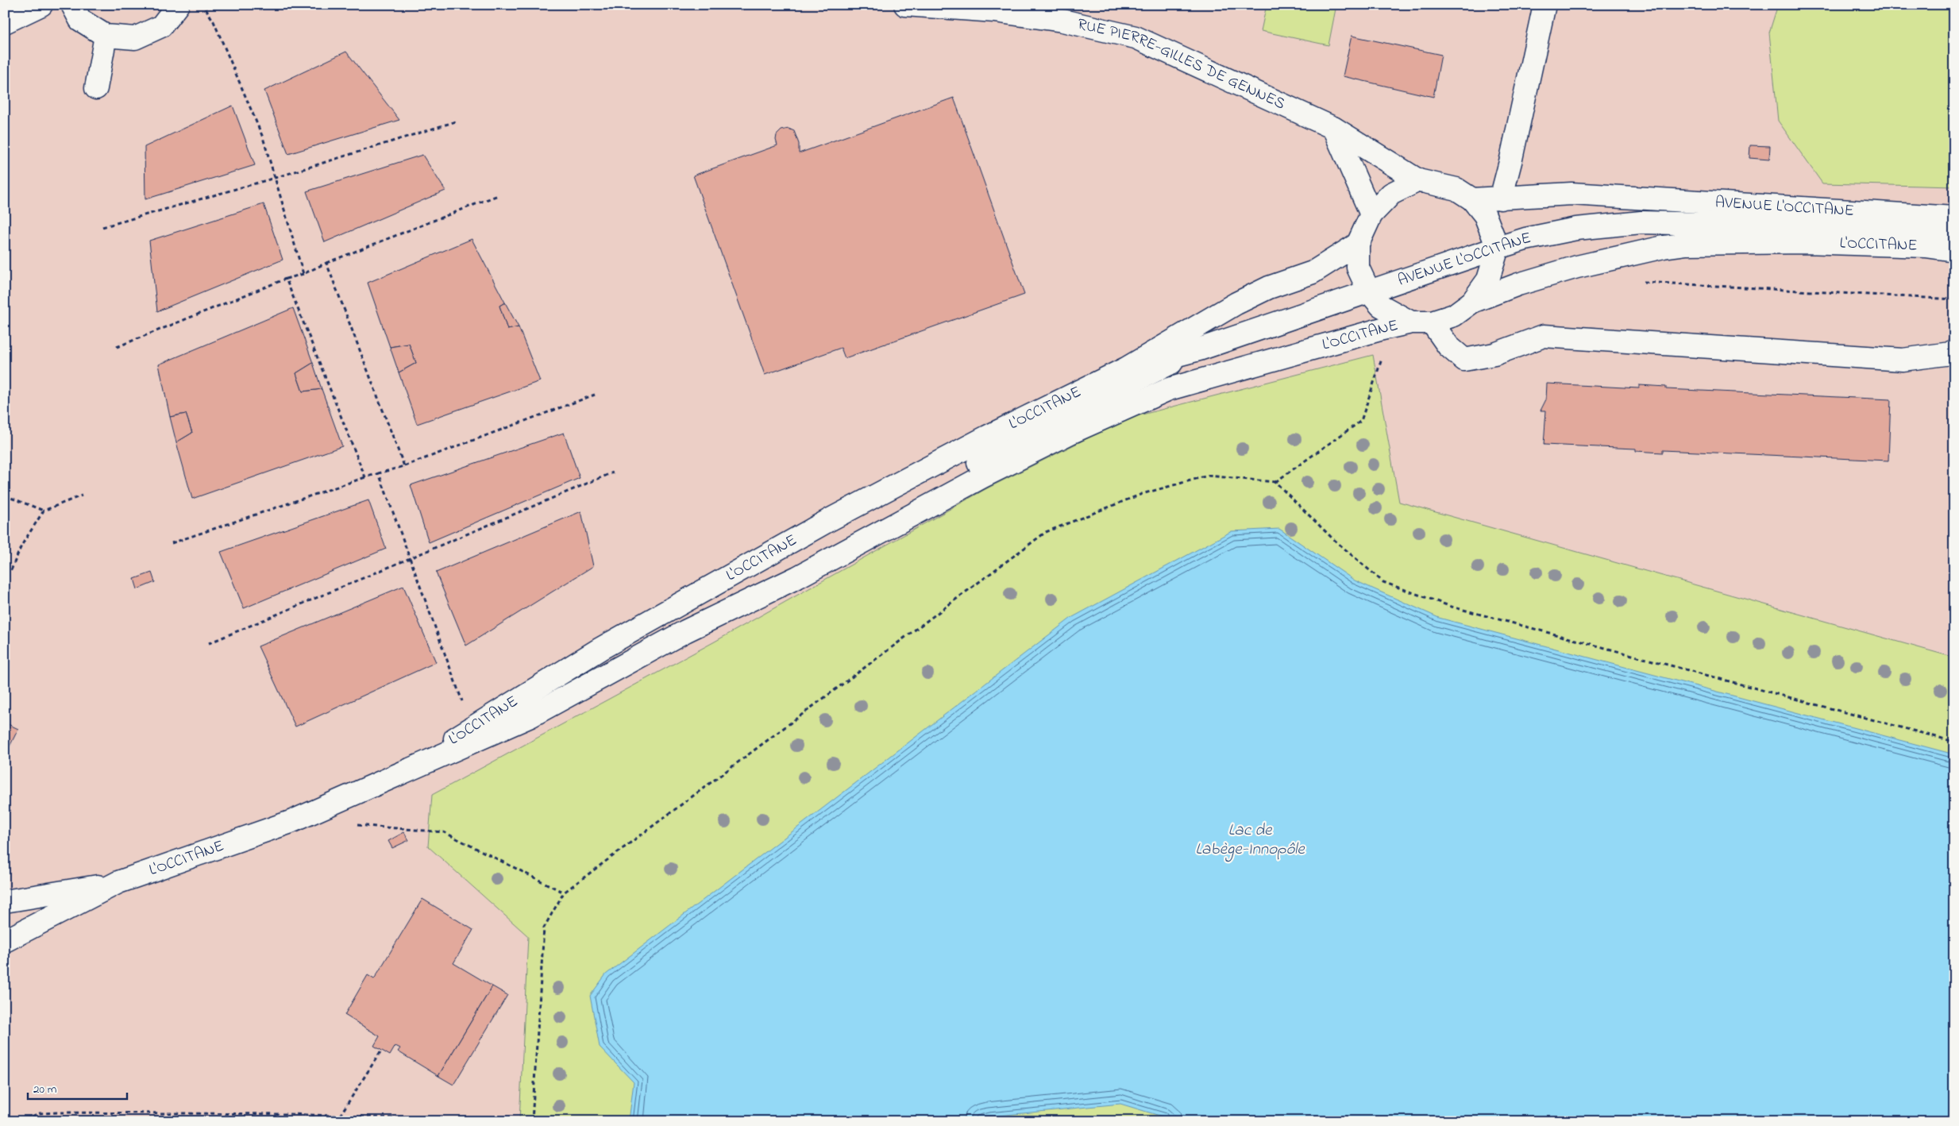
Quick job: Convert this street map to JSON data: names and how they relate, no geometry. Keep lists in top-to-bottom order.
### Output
{
  "streets": {
    "street": ["RUE PIERRE-GILLES DE GENNES", "AVENUE L'OCCITANE", "L'OCCITANE"]
  },
  "crossings": [
    ["RUE PIERRE-GILLES DE GENNES", "L'OCCITANE"],
    ["AVENUE L'OCCITANE", "L'OCCITANE"]
  ],
  "water": ["Lac de Labège-Innopôle"],
  "scale_bar": "20 m"
}
